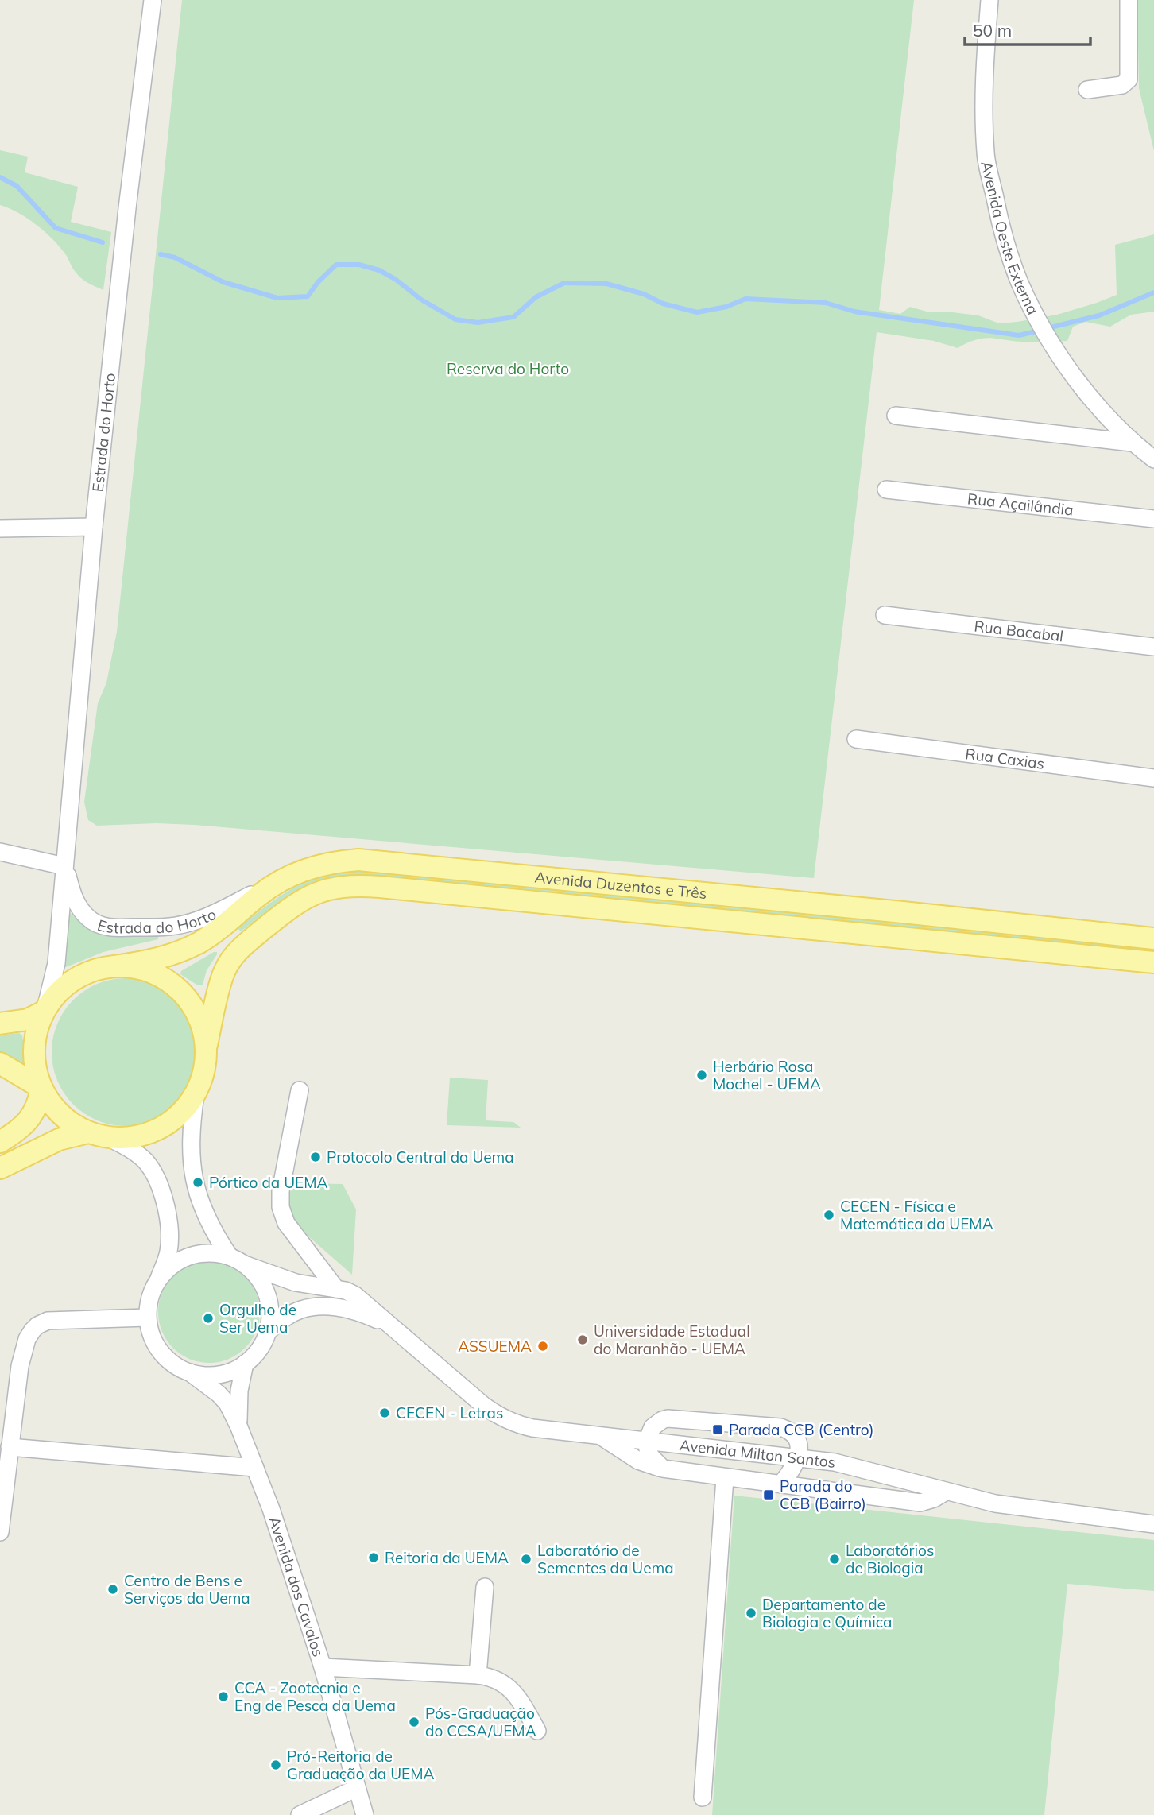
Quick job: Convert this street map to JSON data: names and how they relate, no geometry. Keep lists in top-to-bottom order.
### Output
{
  "streets": {
    "main road": ["Avenida Duzentos e Três"],
    "street": [
      "Avenida Oeste Externa",
      "Estrada do Horto",
      "Rua Açailândia",
      "Rua Bacabal",
      "Rua Caxias",
      "Avenida Milton Santos",
      "Avenida dos Cavalos"
    ]
  },
  "crossings": [
    ["Estrada do Horto", "Avenida Duzentos e Três"],
    ["Avenida Milton Santos", "Avenida dos Cavalos"]
  ],
  "parks": ["Reserva do Horto"],
  "places": {
    "other": [
      "Herbário Rosa Mochel - UEMA",
      "Protocolo Central da Uema",
      "Pórtico da UEMA",
      "CECEN - Física e Matemática da UEMA",
      "Orgulho de Ser Uema",
      "Universidade Estadual do Maranhão - UEMA",
      "ASSUEMA",
      "CECEN - Letras",
      "Reitoria da UEMA",
      "Laboratório de Sementes da Uema",
      "Laboratórios de Biologia",
      "Centro de Bens e Serviços da Uema",
      "Departamento de Biologia e Química",
      "CCA - Zootecnia e Eng de Pesca da Uema",
      "Pós-Graduação do CCSA/UEMA",
      "Pró-Reitoria de Graduação da UEMA"
    ],
    "transit": ["Parada CCB (Centro)", "Parada do CCB (Bairro)"]
  },
  "scale_bar": "50 m"
}
